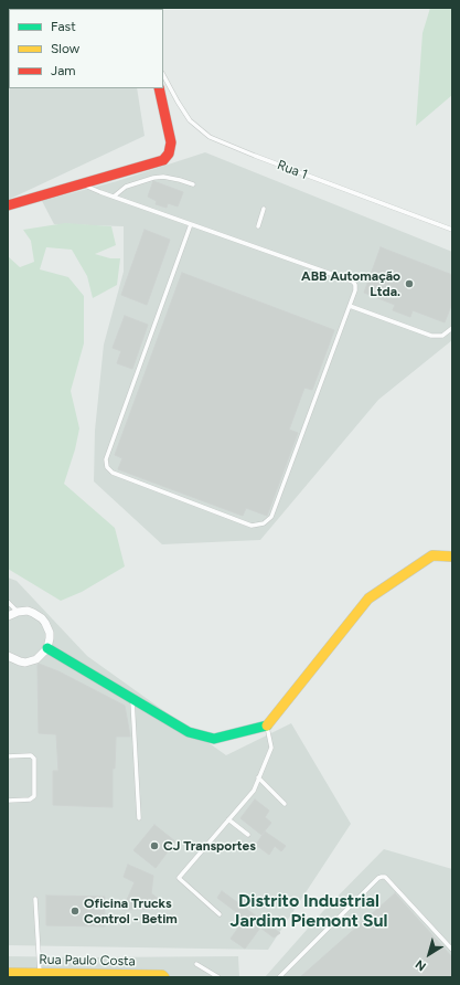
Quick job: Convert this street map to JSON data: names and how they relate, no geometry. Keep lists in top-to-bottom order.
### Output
{
  "streets": {
    "street": ["Rua Paulo Costa"],
    "lane": ["Rua 1"]
  },
  "districts": ["Distrito Industrial Jardim Piemont Sul"],
  "places": ["ABB Automação Ltda.", "CJ Transportes", "Oficina Trucks Control - Betim"],
  "legend": ["Fast", "Slow", "Jam"],
  "north": "bottom left"
}
